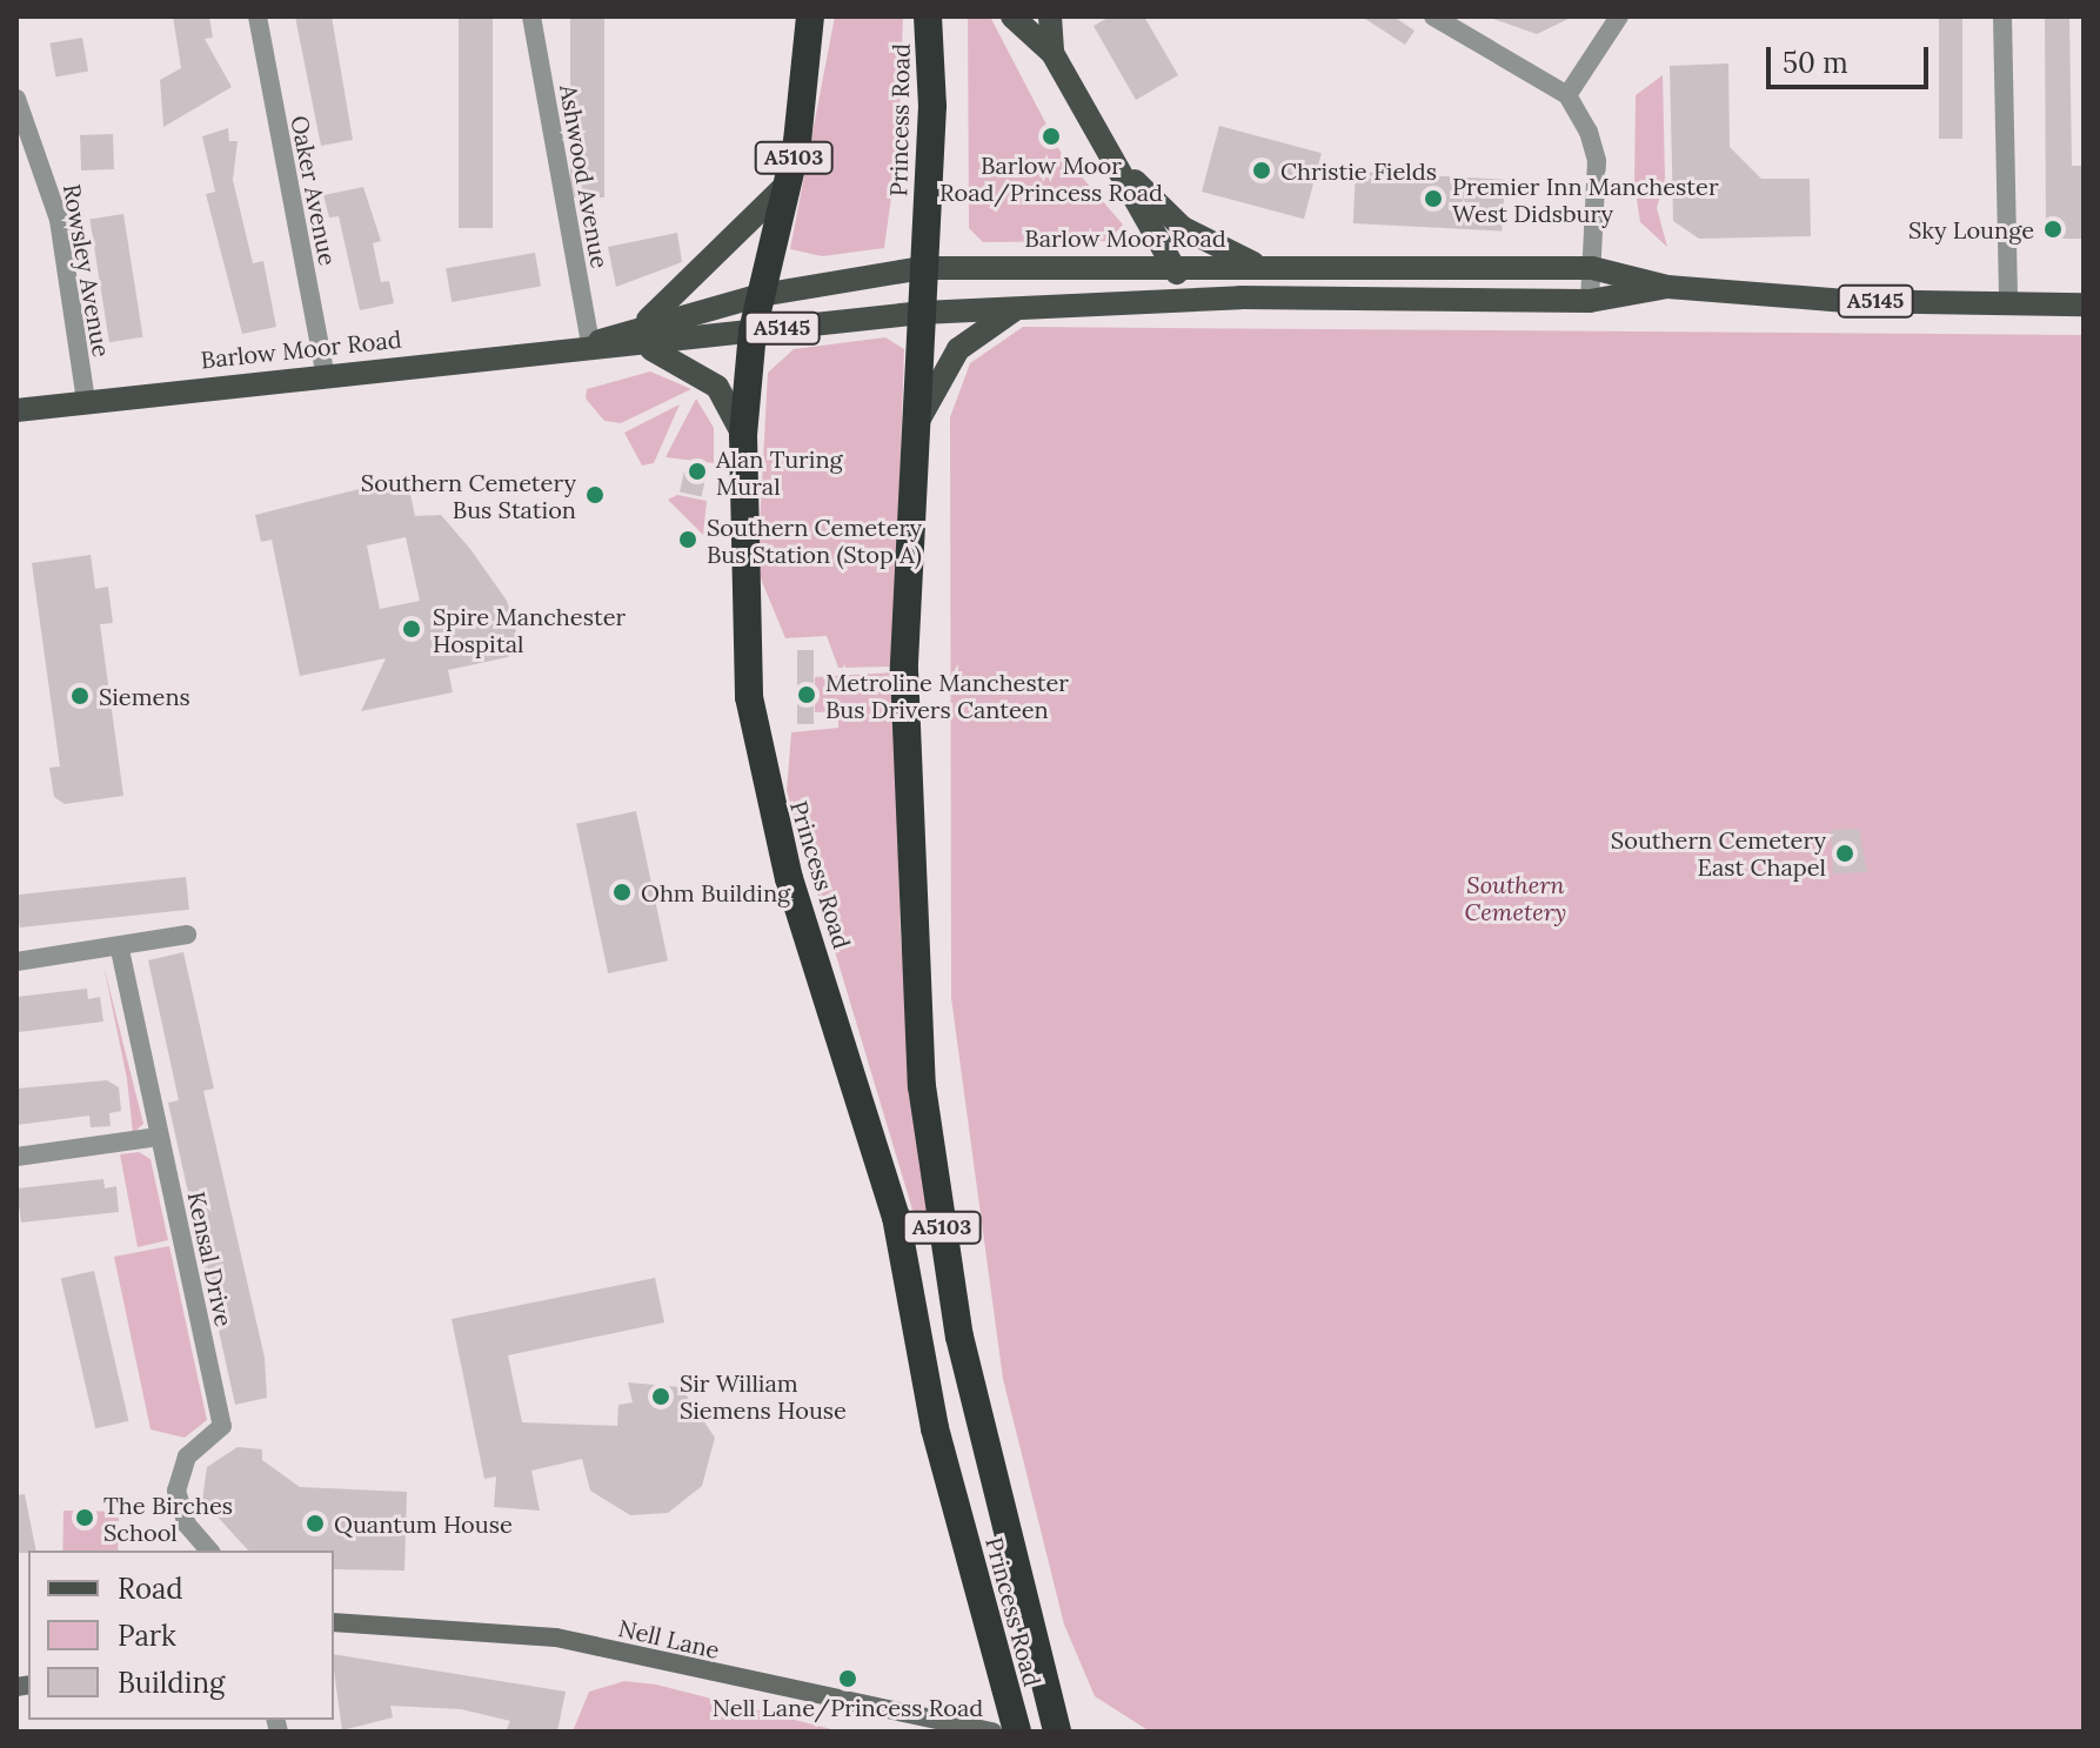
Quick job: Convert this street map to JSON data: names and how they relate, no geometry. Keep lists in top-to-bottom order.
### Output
{
  "streets": {
    "highway": ["Princess Road", "A5103"],
    "main road": ["Barlow Moor Road", "A5145"],
    "street": [
      "Ashwood Avenue",
      "Oaker Avenue",
      "Rowsley Avenue",
      "Kensal Drive",
      "Nell Lane"
    ]
  },
  "crossings": [
    ["Princess Road", "Barlow Moor Road"],
    ["Princess Road", "A5145"],
    ["Ashwood Avenue", "Barlow Moor Road"],
    ["Oaker Avenue", "Barlow Moor Road"],
    ["Barlow Moor Road", "Rowsley Avenue"],
    ["Barlow Moor Road", "A5145"]
  ],
  "parks": ["Southern Cemetery"],
  "places": [
    "Barlow Moor Road/Princess Road",
    "Christie Fields",
    "Premier Inn Manchester West Didsbury",
    "Sky Lounge",
    "Alan Turing Mural",
    "Southern Cemetery Bus Station",
    "Southern Cemetery Bus Station (Stop A)",
    "Spire Manchester Hospital",
    "Metroline Manchester Bus Drivers Canteen",
    "Siemens",
    "Southern Cemetery East Chapel",
    "Ohm Building",
    "Sir William Siemens House",
    "The Birches School",
    "Quantum House",
    "Nell Lane/Princess Road"
  ],
  "legend": ["Road", "Park", "Building"],
  "scale_bar": "50 m"
}
